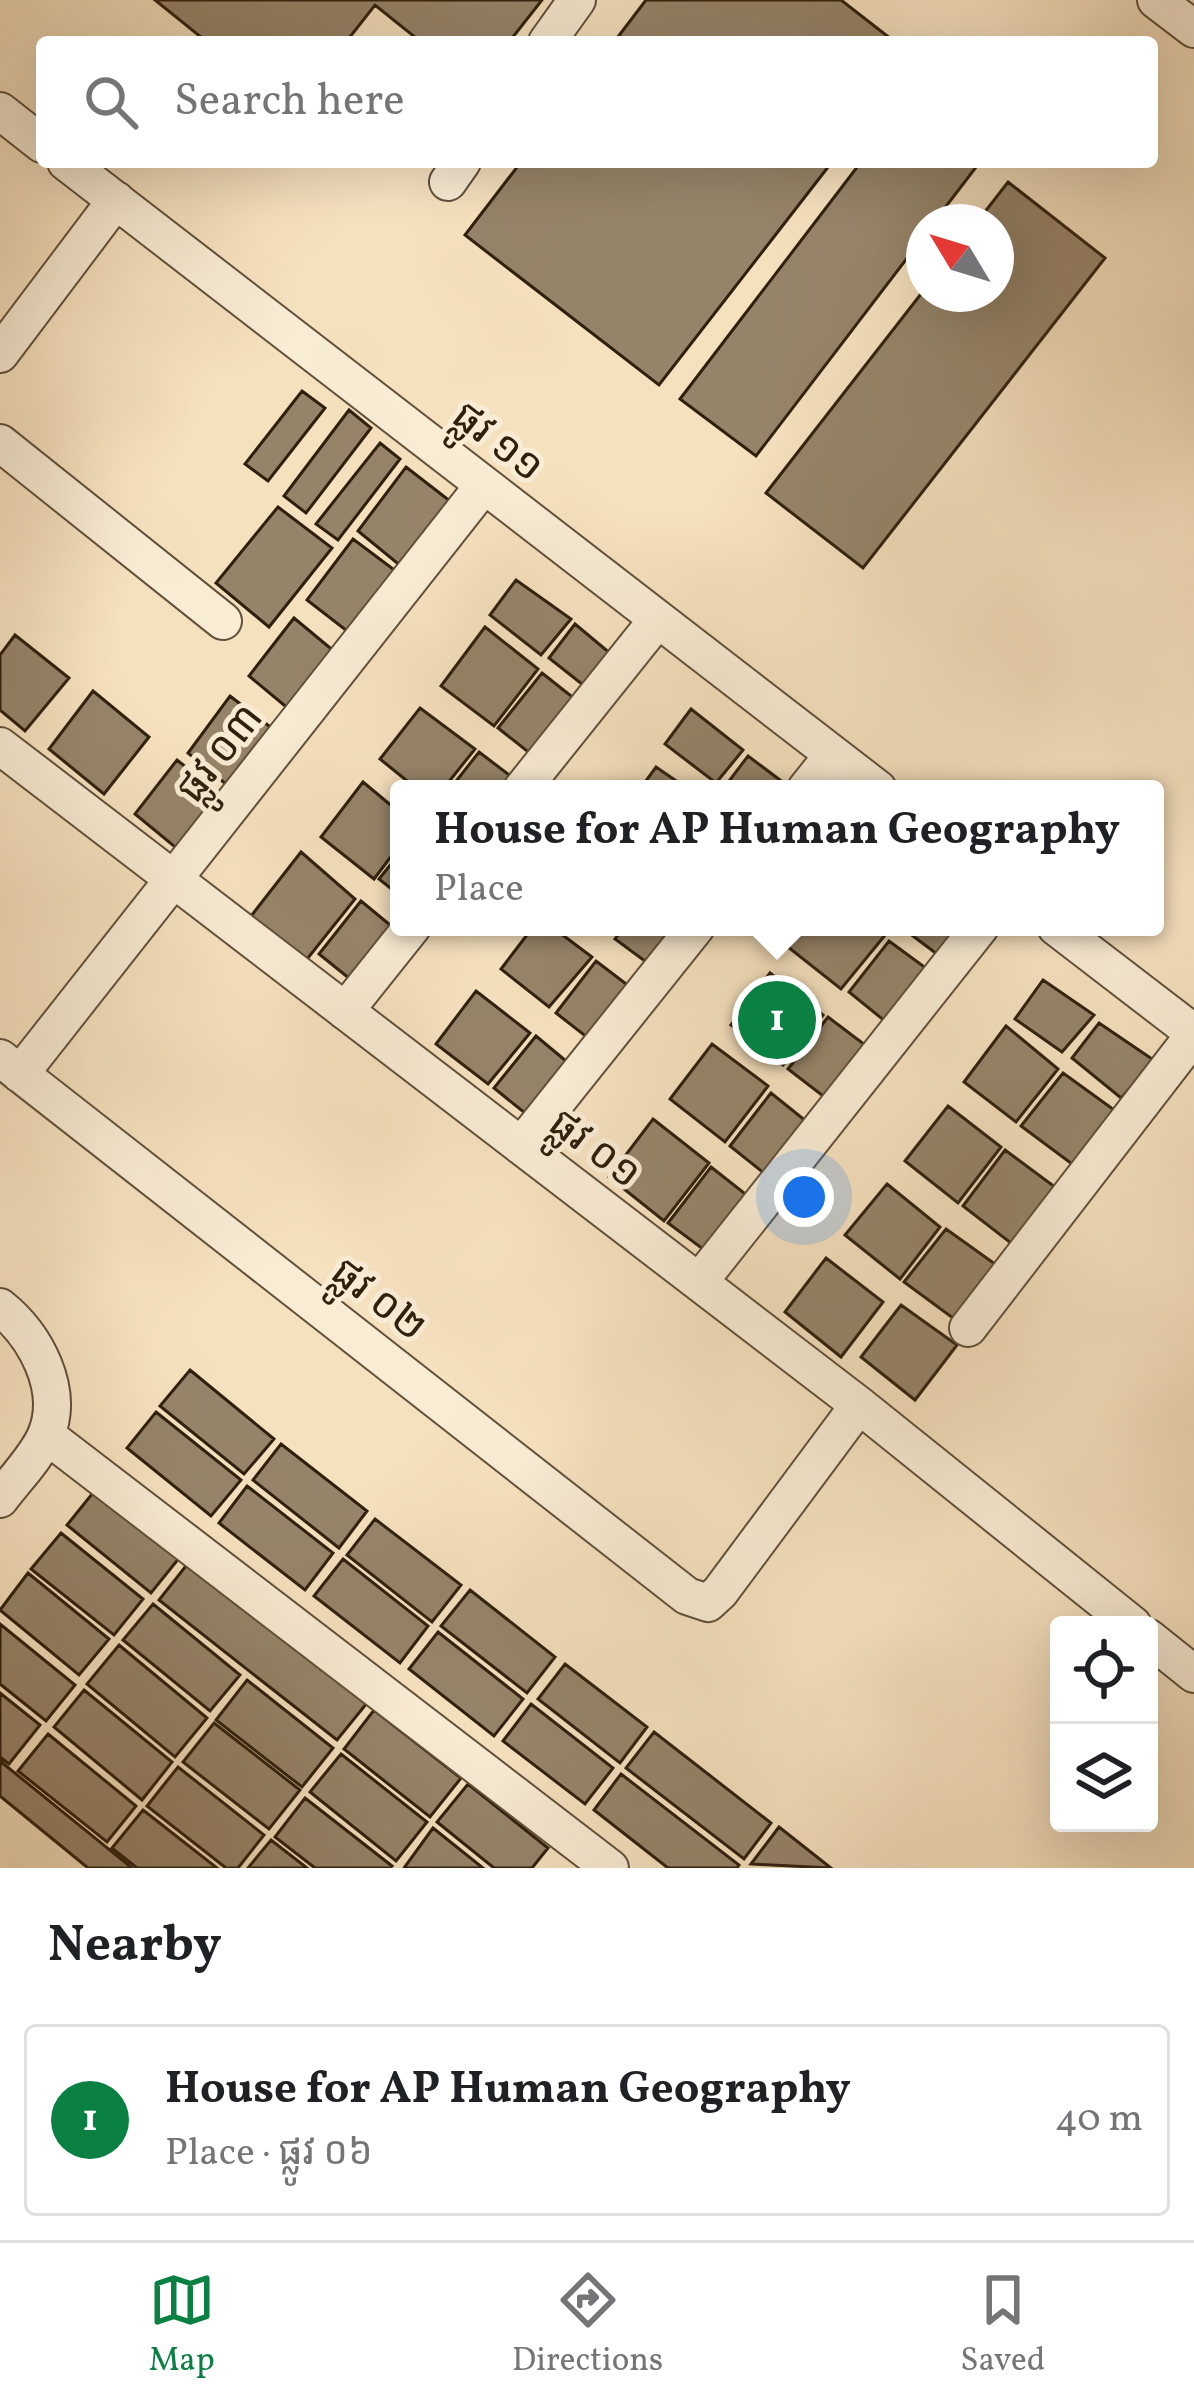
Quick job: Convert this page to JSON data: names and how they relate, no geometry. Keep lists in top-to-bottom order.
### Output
{
  "streets": {
    "street": [
      "ផ្លូវ ១១",
      "ផ្លូវ ០៣",
      "ផ្លូវ ០១",
      "ផ្លូវ ០២"
    ]
  },
  "crossings": [
    ["ផ្លូវ ១១", "ផ្លូវ ០៣"],
    ["ផ្លូវ ០៣", "ផ្លូវ ០១"],
    ["ផ្លូវ ០៣", "ផ្លូវ ០២"],
    ["ផ្លូវ ០១", "ផ្លូវ ០២"]
  ],
  "north": "top left",
  "page": {
    "search": "Search here",
    "popup": ["House for AP Human Geography", "Place"],
    "pins": "1",
    "heading": "Nearby",
    "list": [
      {
        "mark": "1",
        "name": "House for AP Human Geography",
        "note": "Place · ផ្លូវ ០៦",
        "value": "40 m"
      }
    ],
    "nav": ["Map", "Directions", "Saved"]
  }
}
